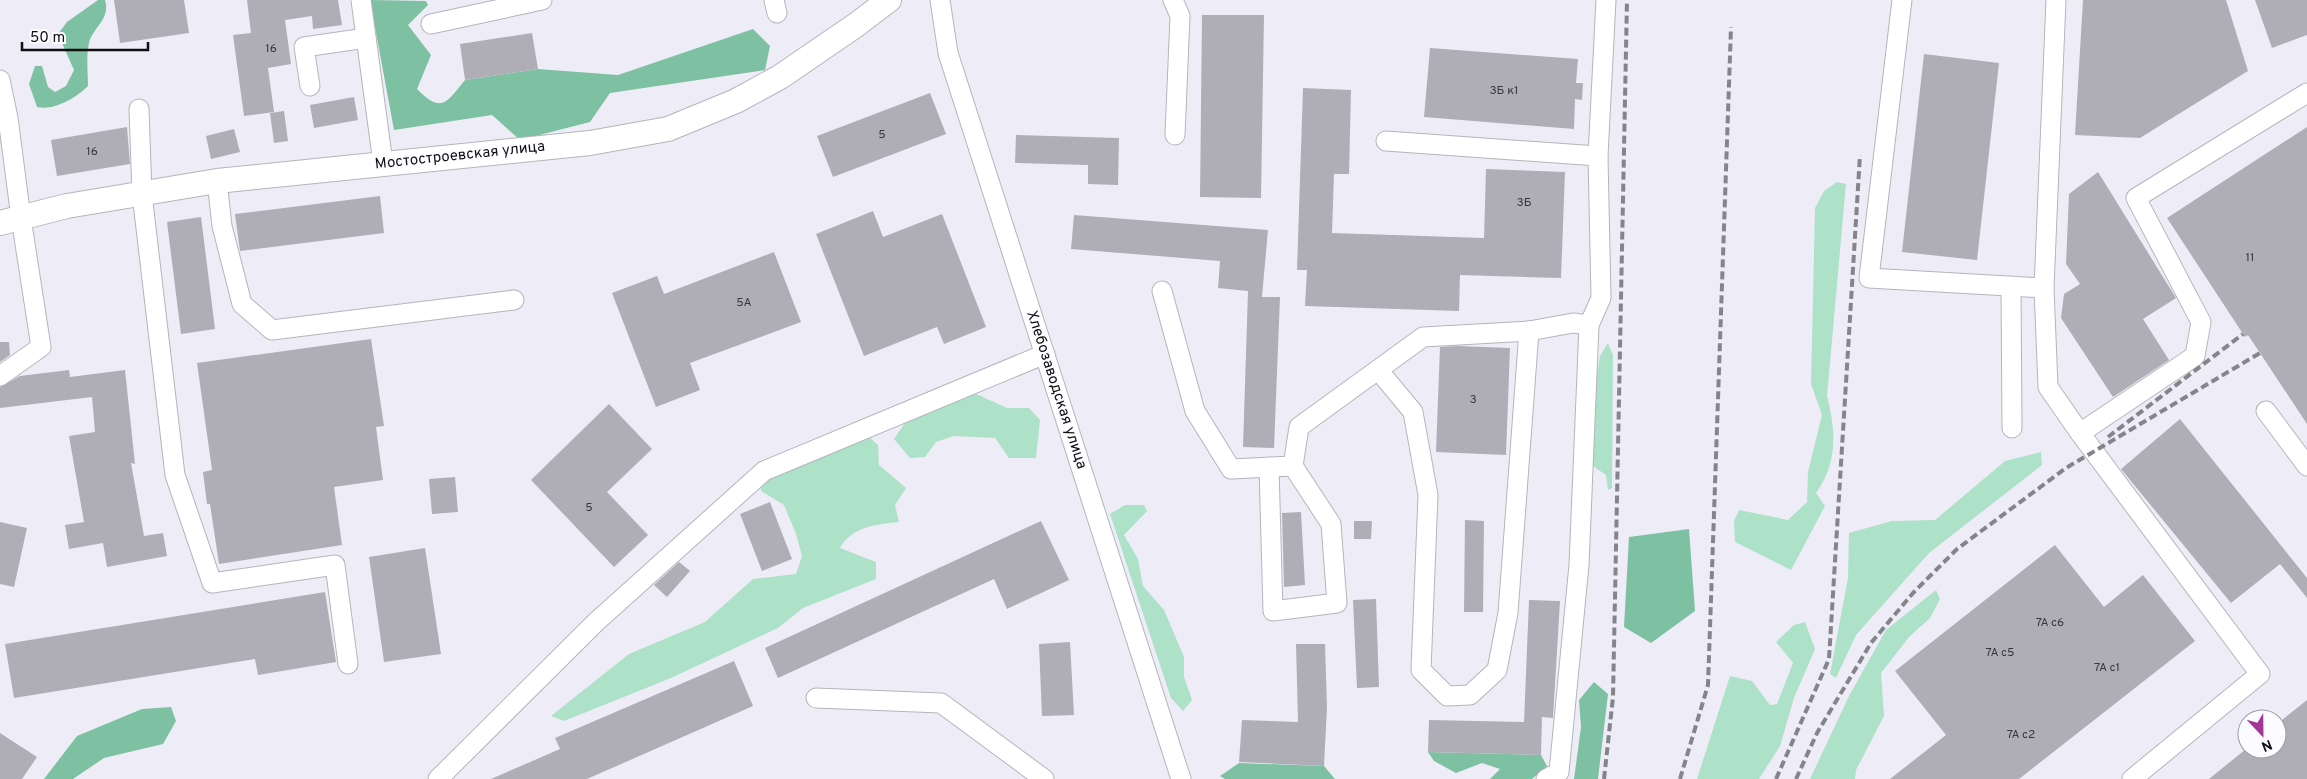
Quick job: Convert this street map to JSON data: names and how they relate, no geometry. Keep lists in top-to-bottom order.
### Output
{
  "streets": {
    "main road": ["Мостостроевская улица"],
    "street": ["Хлебозаводская улица"]
  },
  "house_numbers": [
    "16",
    "3Б к1",
    "5",
    "16",
    "3Б",
    "11",
    "5А",
    "3",
    "5",
    "7А с6",
    "7А с5",
    "7А с1",
    "7А с2"
  ],
  "scale_bar": "50 m",
  "north": "bottom"
}
